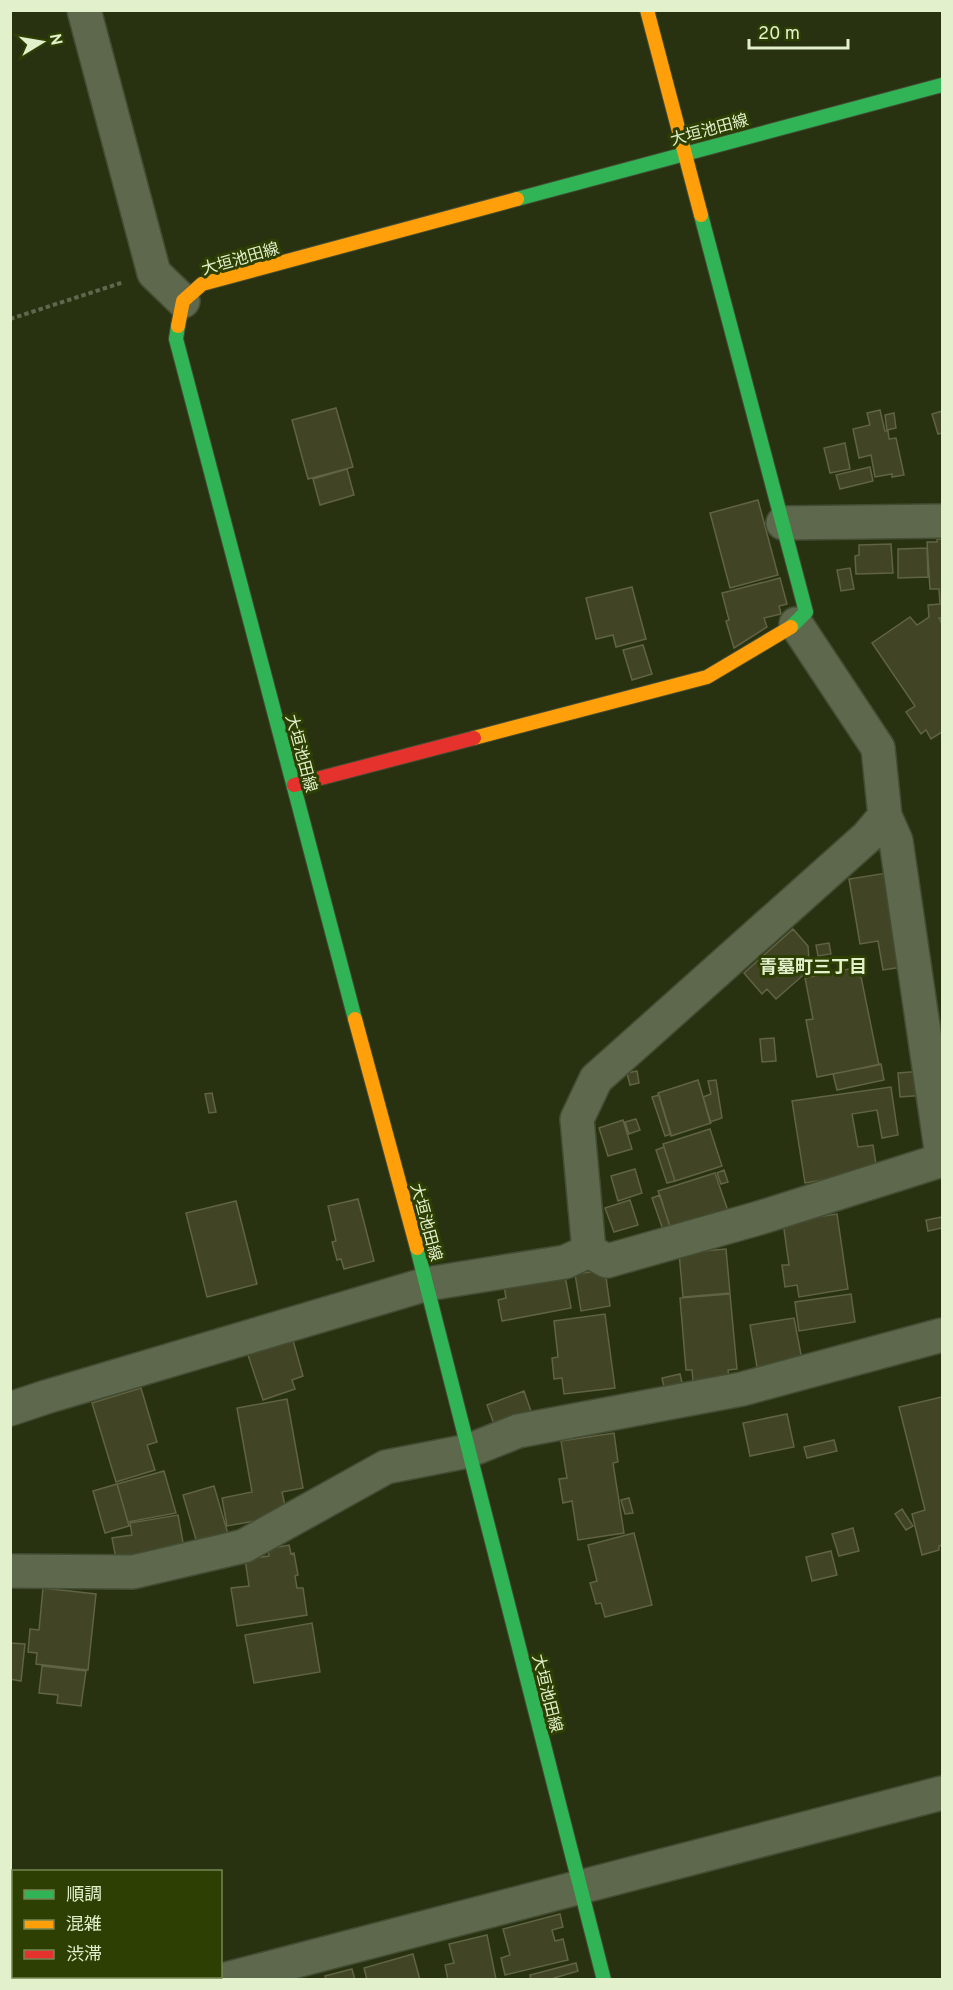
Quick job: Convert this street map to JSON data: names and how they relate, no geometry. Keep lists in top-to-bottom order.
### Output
{
  "streets": {
    "main road": ["大垣池田線"]
  },
  "districts": ["青墓町三丁目"],
  "legend": ["順調", "混雑", "渋滞"],
  "scale_bar": "20 m",
  "north": "right"
}
